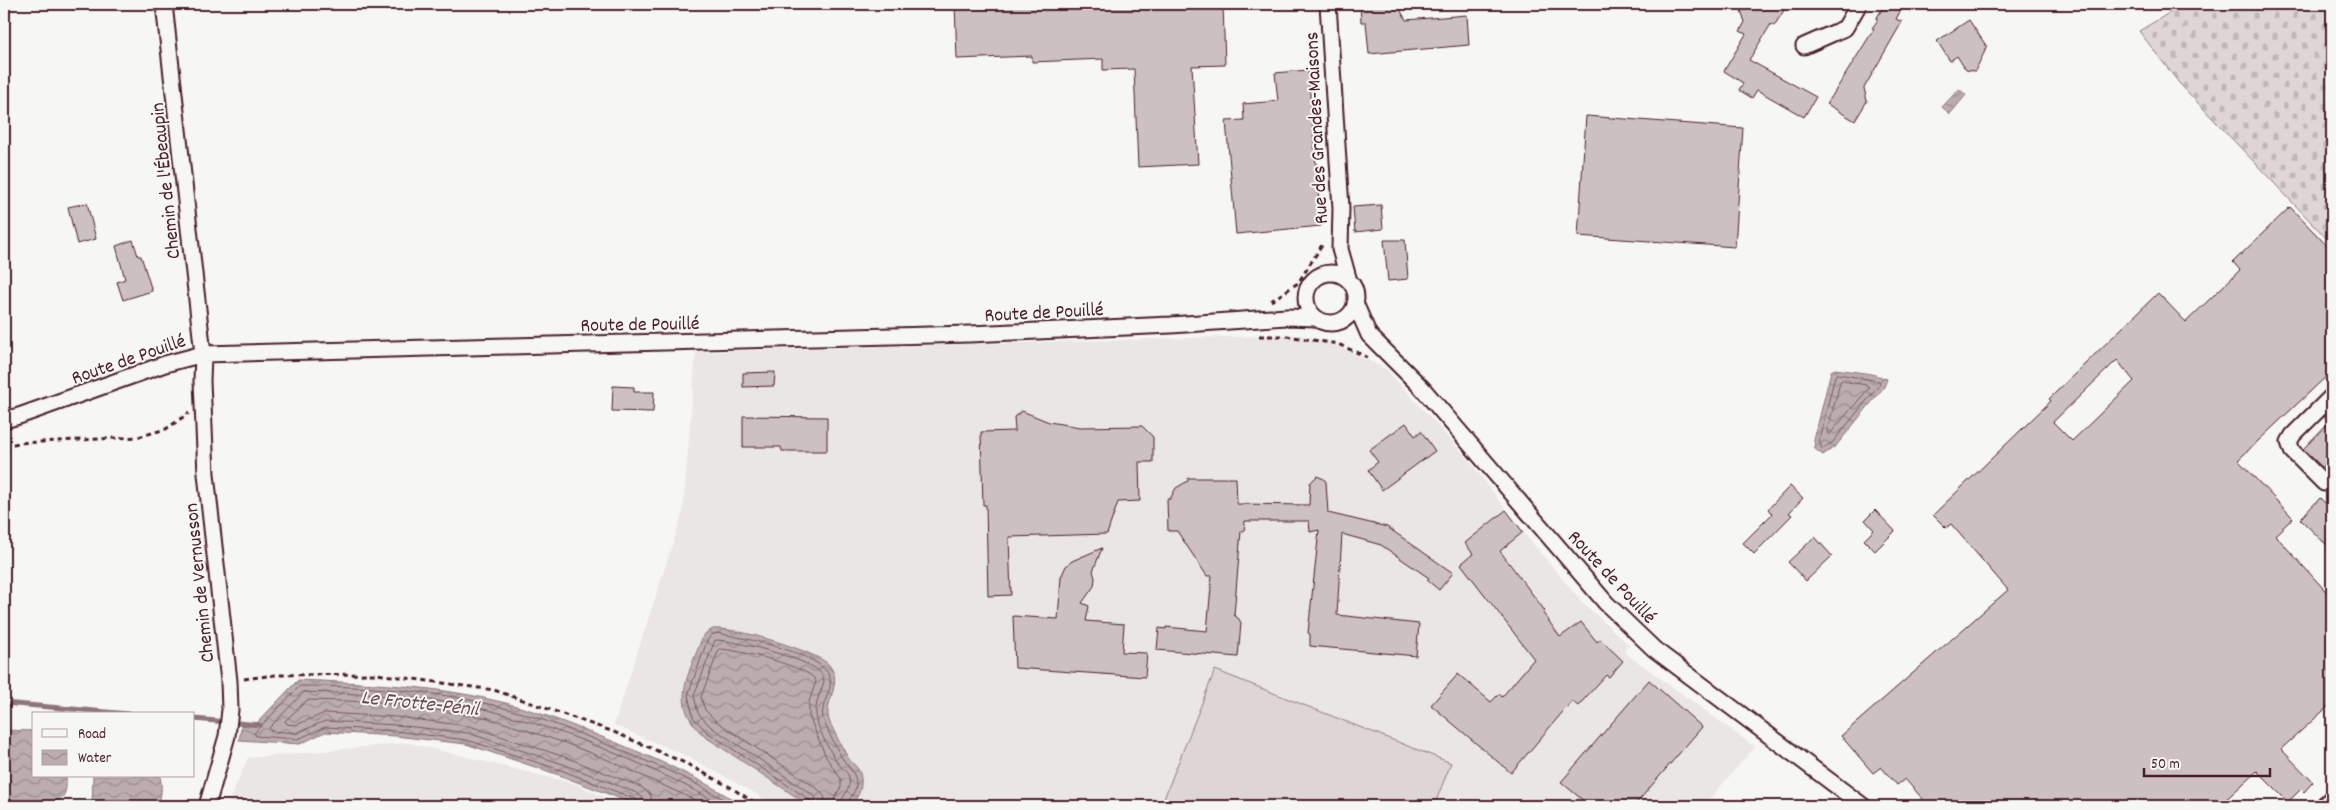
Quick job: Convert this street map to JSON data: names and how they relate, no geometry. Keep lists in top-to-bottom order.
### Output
{
  "streets": {
    "street": [
      "Rue des Grandes-Maisons",
      "Chemin de l'Ébeaupin",
      "Route de Pouillé",
      "Chemin de Vernusson"
    ]
  },
  "crossings": [
    ["Chemin de l'Ébeaupin", "Route de Pouillé"],
    ["Chemin de l'Ébeaupin", "Chemin de Vernusson"],
    ["Route de Pouillé", "Chemin de Vernusson"]
  ],
  "water": ["Le Frotte-Pénil"],
  "legend": ["Road", "Water"],
  "scale_bar": "50 m"
}
